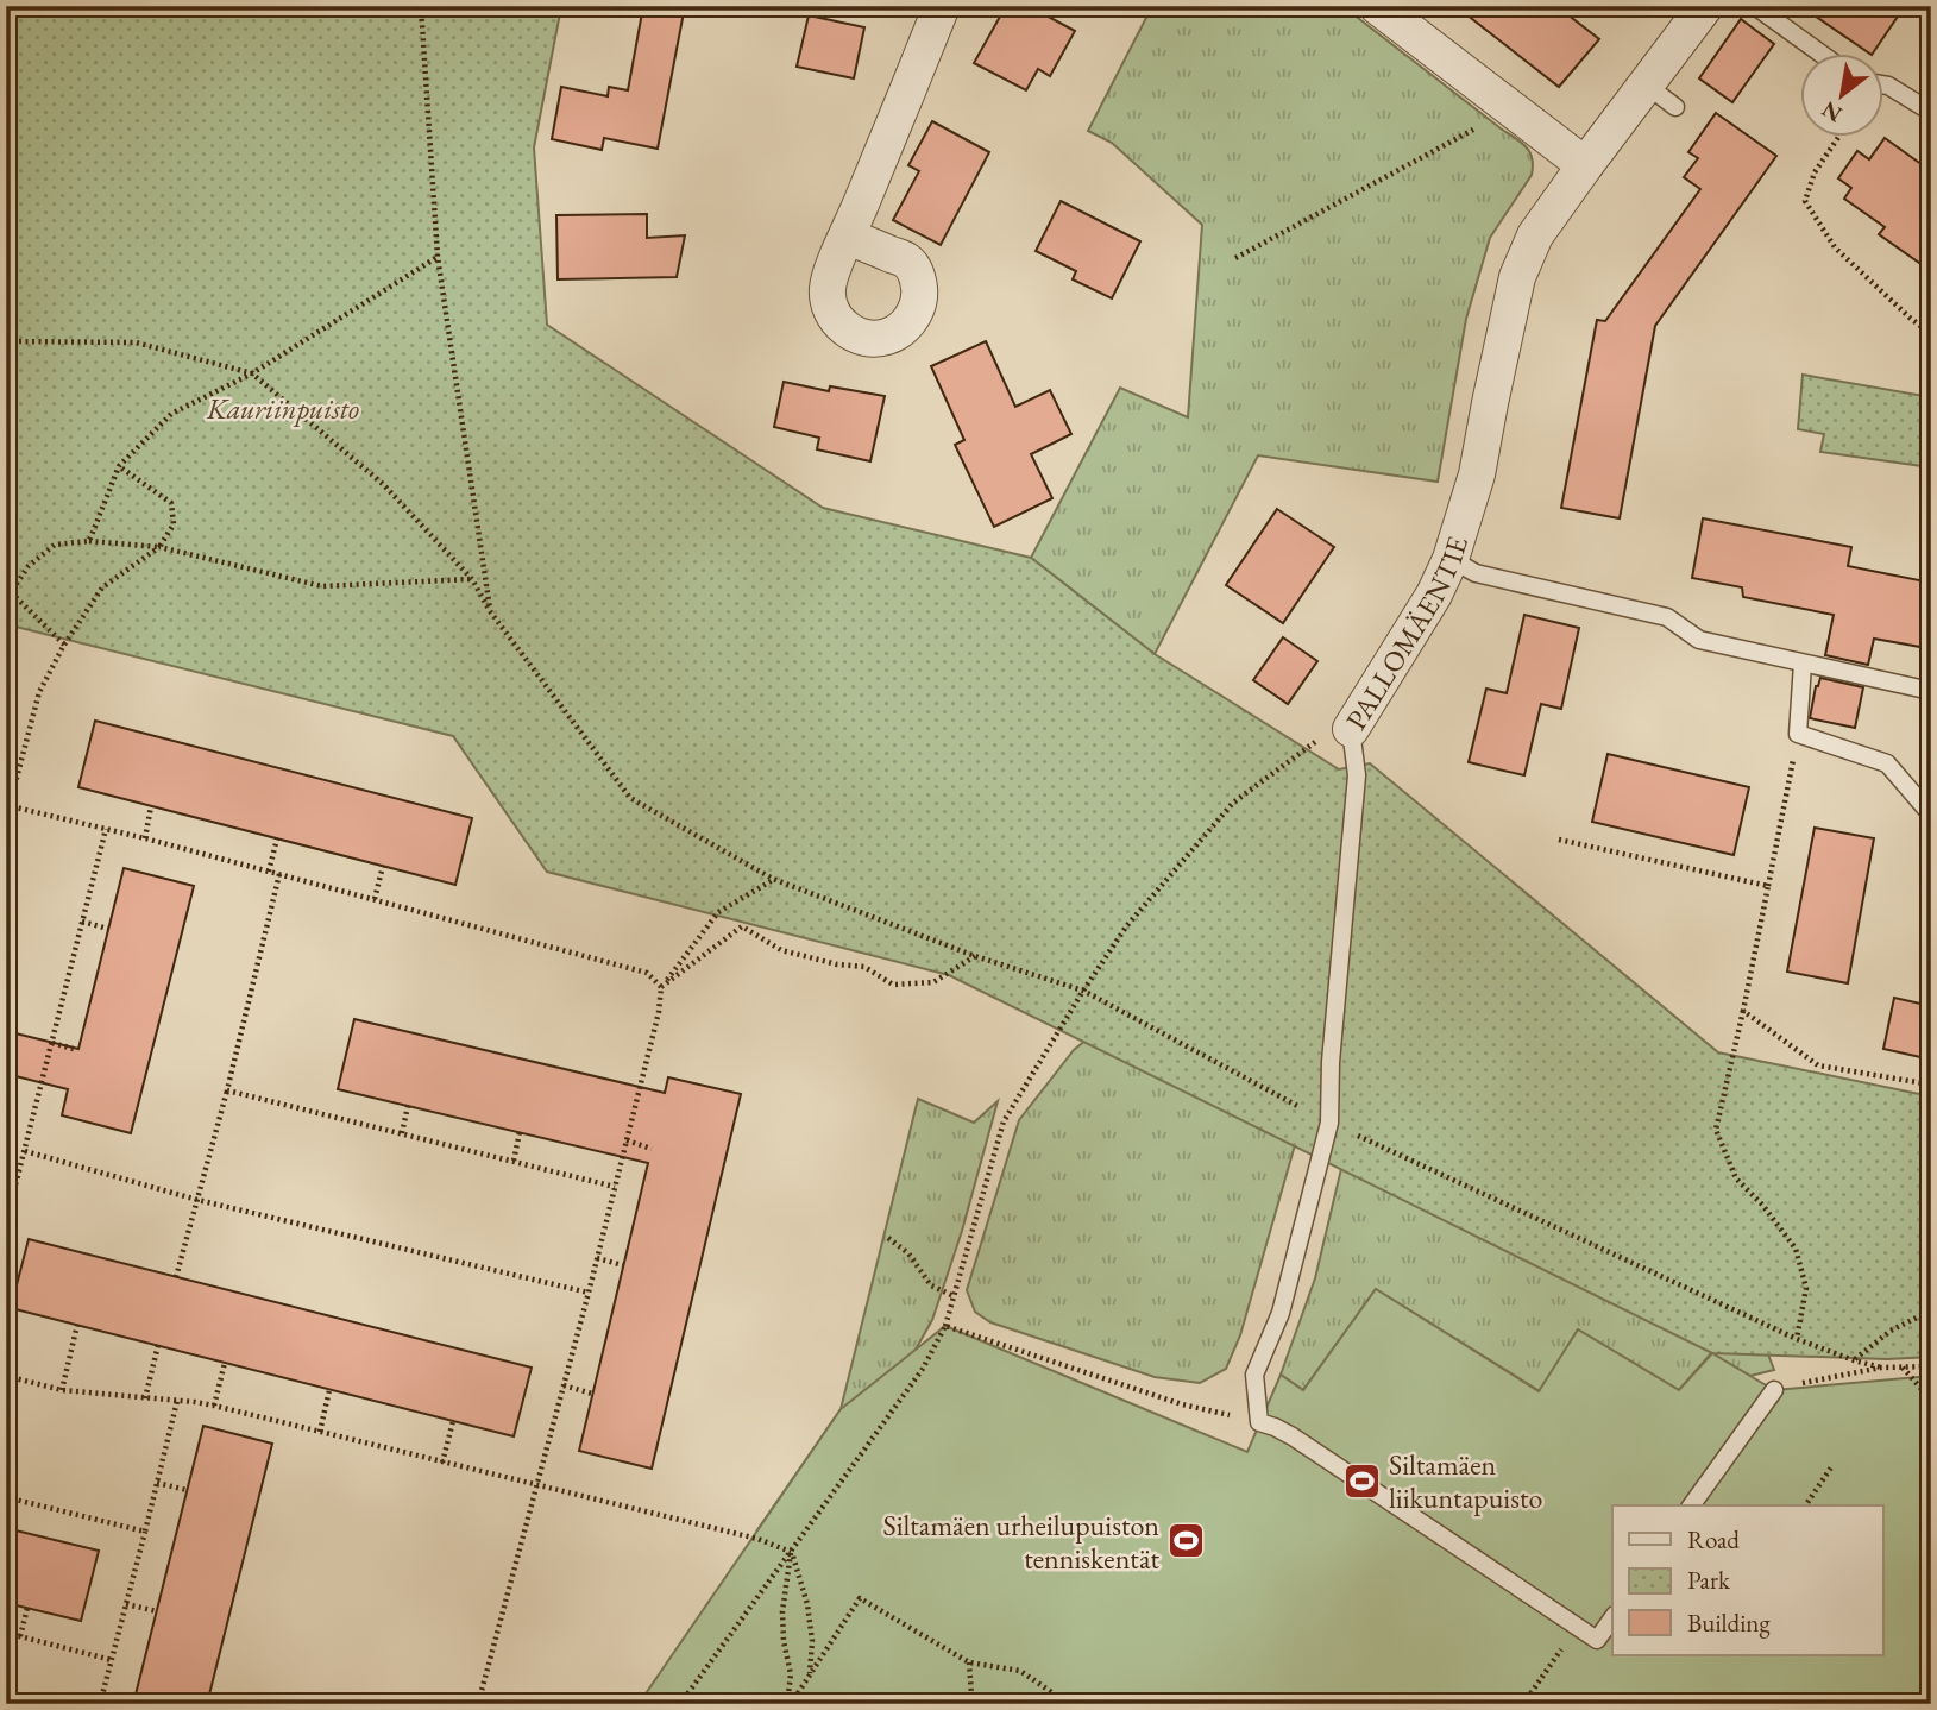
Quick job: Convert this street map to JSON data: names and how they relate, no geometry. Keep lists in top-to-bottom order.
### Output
{
  "streets": {
    "street": ["PALLOMÄENTIE"]
  },
  "parks": ["Kauriinpuisto"],
  "places": {
    "sports": ["Siltamäen liikuntapuisto", "Siltamäen urheilupuiston tenniskentät"]
  },
  "legend": ["Road", "Park", "Building"],
  "north": "bottom left"
}
